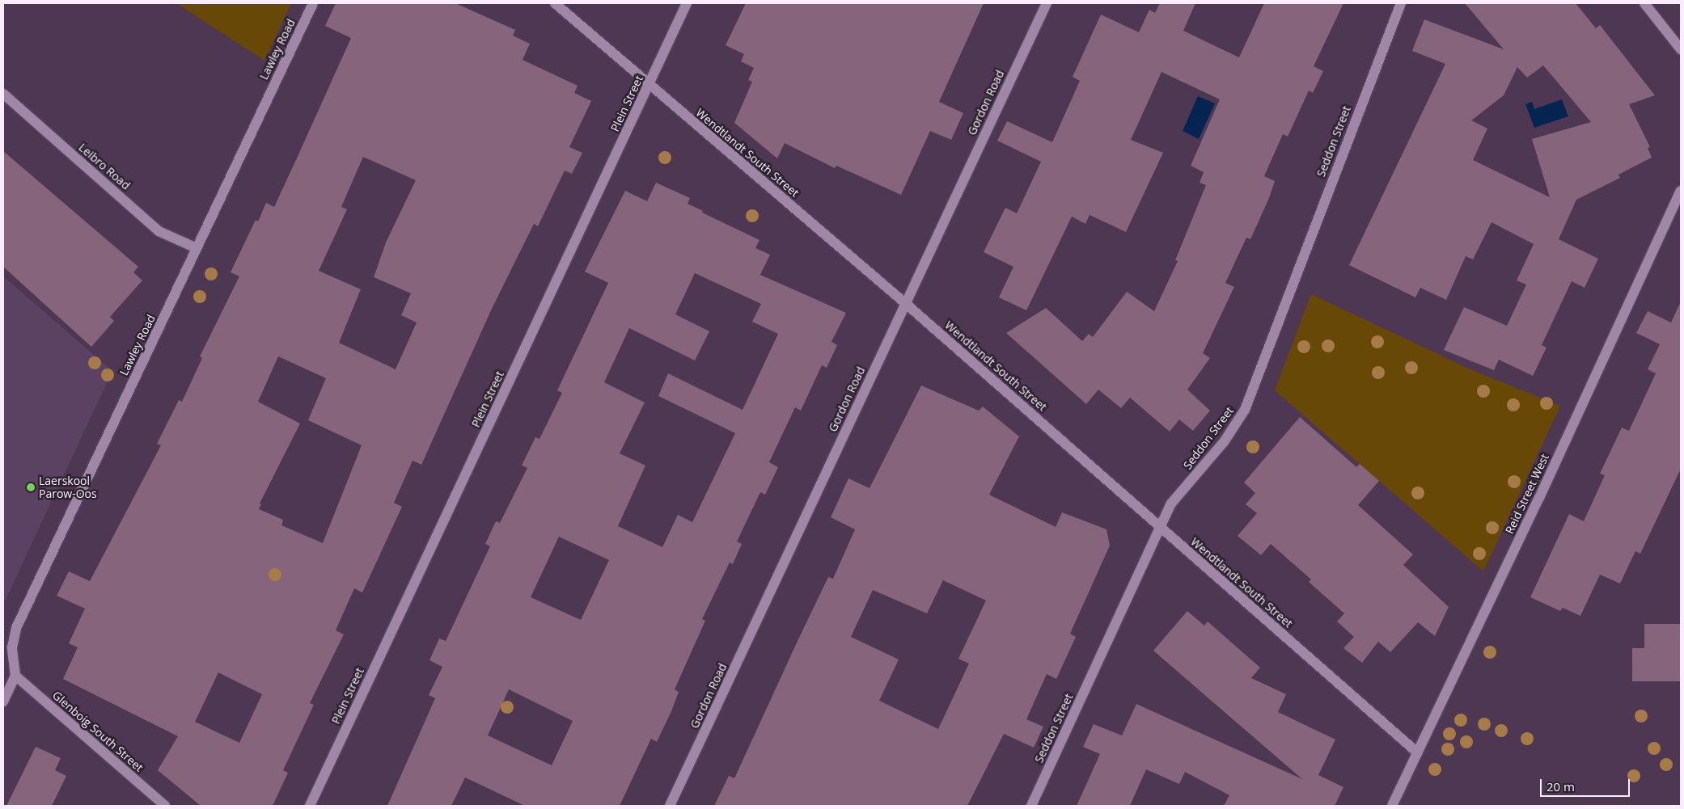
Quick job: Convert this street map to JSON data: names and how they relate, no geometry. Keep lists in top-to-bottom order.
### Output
{
  "streets": {
    "street": [
      "Lawley Road",
      "Gordon Road",
      "Plein Street",
      "Seddon Street",
      "Wendtlandt South Street",
      "Leibro Road",
      "Reid Street West",
      "Glenboig South Street"
    ]
  },
  "crossings": [
    ["Lawley Road", "Leibro Road"],
    ["Lawley Road", "Glenboig South Street"],
    ["Gordon Road", "Wendtlandt South Street"],
    ["Plein Street", "Wendtlandt South Street"],
    ["Seddon Street", "Wendtlandt South Street"],
    ["Wendtlandt South Street", "Reid Street West"]
  ],
  "places": ["Laerskool Parow-Oos"],
  "scale_bar": "20 m"
}
